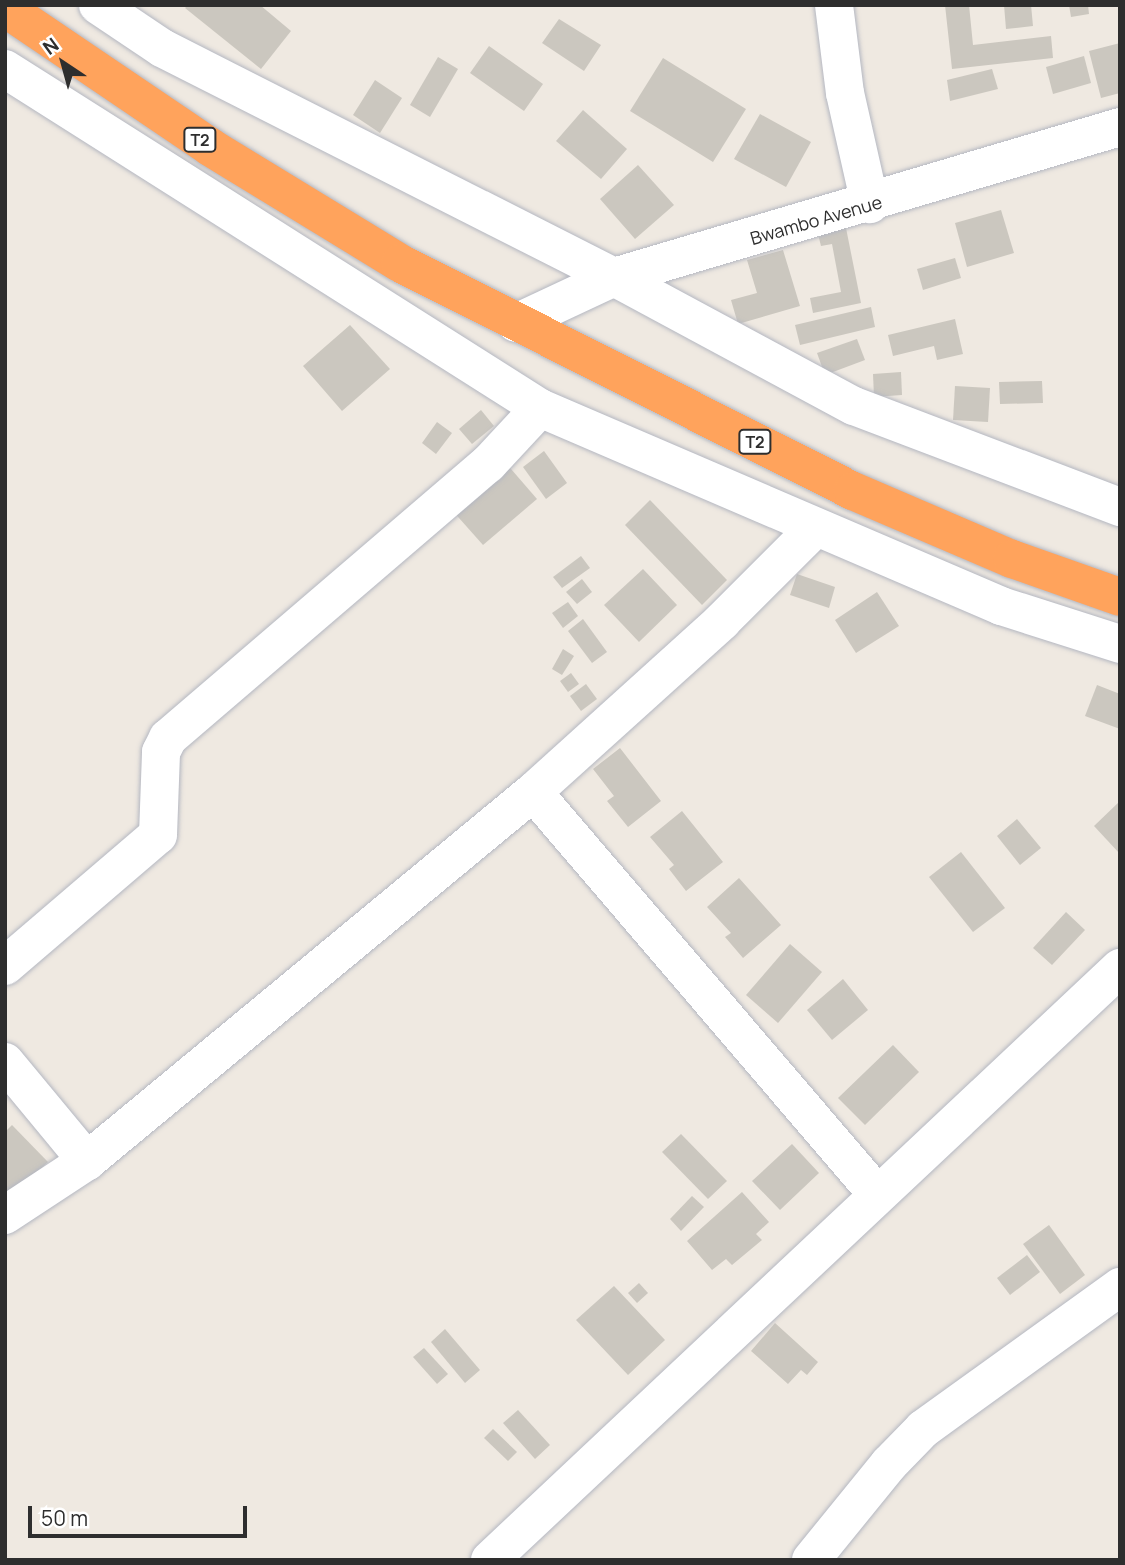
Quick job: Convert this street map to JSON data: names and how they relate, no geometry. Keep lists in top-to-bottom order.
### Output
{
  "streets": {
    "highway": ["T2"],
    "street": ["Bwambo Avenue"]
  },
  "crossings": [
    ["T2", "Bwambo Avenue"]
  ],
  "scale_bar": "50 m",
  "north": "top left"
}
